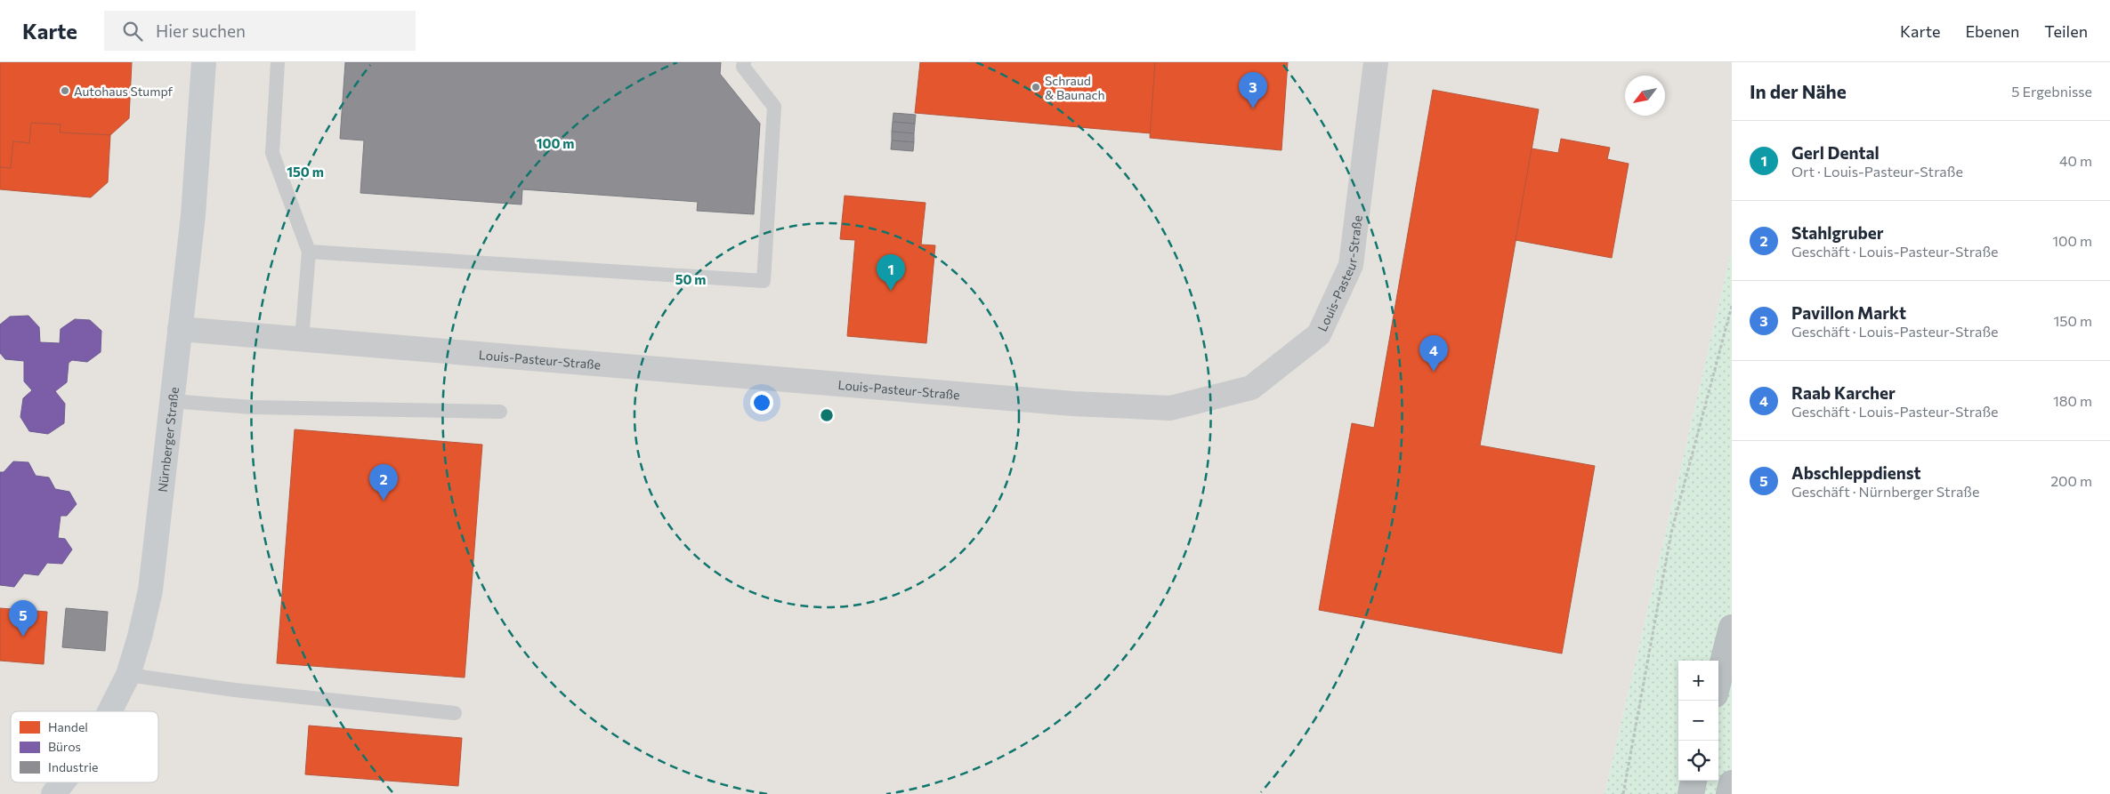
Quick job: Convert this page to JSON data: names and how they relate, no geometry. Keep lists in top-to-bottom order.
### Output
{
  "streets": {
    "street": ["Louis-Pasteur-Straße", "Nürnberger Straße"]
  },
  "crossings": [
    ["Louis-Pasteur-Straße", "Nürnberger Straße"]
  ],
  "places": ["Schraud & Baunach", "Autohaus Stumpf"],
  "legend": ["Handel", "Büros", "Industrie"],
  "north": "bottom left",
  "page": {
    "header": "Karte",
    "search": "Hier suchen",
    "nav": ["Karte", "Ebenen", "Teilen"],
    "heading": ["In der Nähe", "5 Ergebnisse"],
    "pins": [
      "3",
      "1",
      "4",
      "2",
      "5"
    ],
    "list": [
      {
        "mark": "1",
        "name": "Gerl Dental",
        "note": "Ort · Louis-Pasteur-Straße",
        "value": "40 m"
      },
      {
        "mark": "2",
        "name": "Stahlgruber",
        "note": "Geschäft · Louis-Pasteur-Straße",
        "value": "100 m"
      },
      {
        "mark": "3",
        "name": "Pavillon Markt",
        "note": "Geschäft · Louis-Pasteur-Straße",
        "value": "150 m"
      },
      {
        "mark": "4",
        "name": "Raab Karcher",
        "note": "Geschäft · Louis-Pasteur-Straße",
        "value": "180 m"
      },
      {
        "mark": "5",
        "name": "Abschleppdienst",
        "note": "Geschäft · Nürnberger Straße",
        "value": "200 m"
      }
    ],
    "map_buttons": ["+", "−"]
  },
  "rings": ["100 m", "150 m", "50 m"]
}
